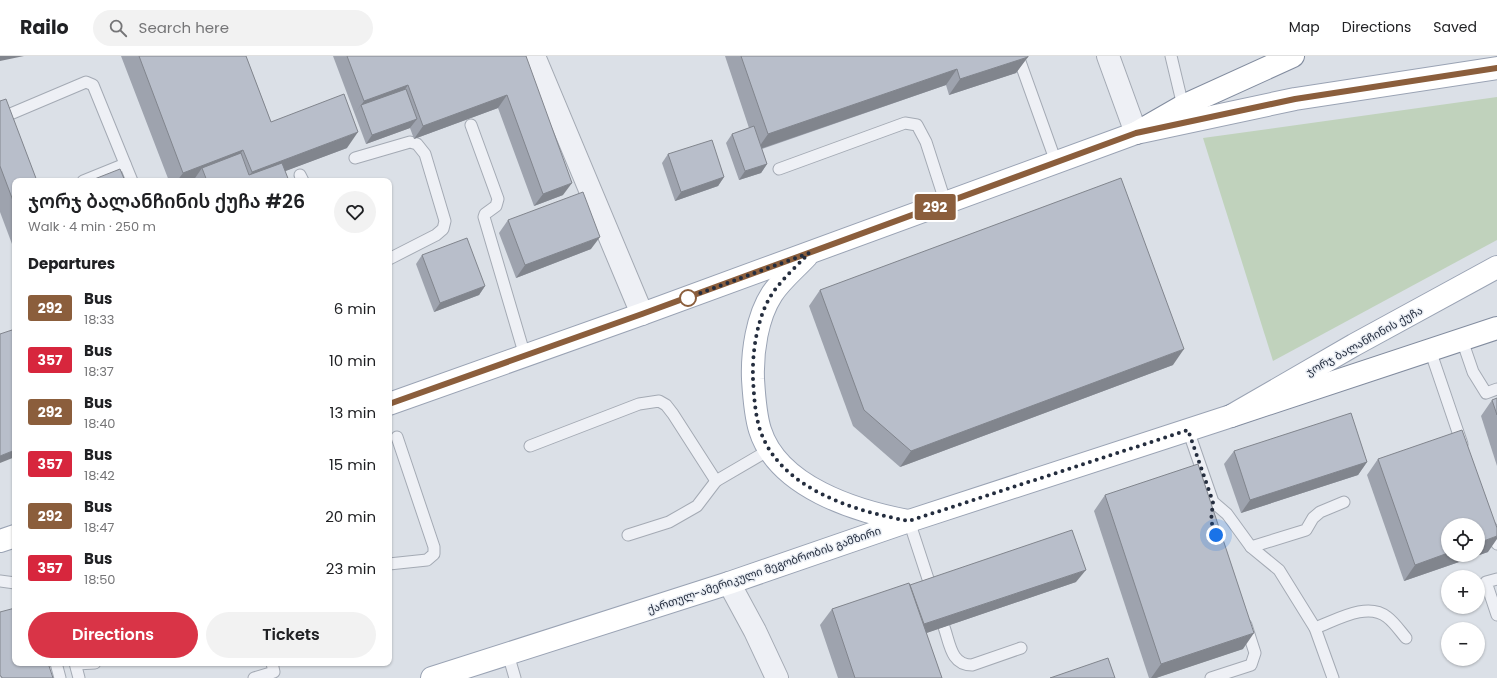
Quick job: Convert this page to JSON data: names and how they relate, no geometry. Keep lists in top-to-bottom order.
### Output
{
  "streets": {
    "main road": ["ჯორჯ ბალანჩინის ქუჩა", "ქართულ-ამერიკული მეგობრობის გამზირი"]
  },
  "crossings": [
    ["ჯორჯ ბალანჩინის ქუჩა", "ქართულ-ამერიკული მეგობრობის გამზირი"]
  ],
  "lines": ["bus line 292"],
  "page": {
    "header": "Railo",
    "search": "Search here",
    "nav": ["Map", "Directions", "Saved"],
    "on_map": "292",
    "heading": [
      ["ჯორჯ ბალანჩინის ქუჩა #26", "Walk · 4 min · 250 m"],
      "Departures"
    ],
    "list": [
      {
        "mark": "292",
        "name": "Bus",
        "note": "18:33",
        "value": "6 min"
      },
      {
        "mark": "357",
        "name": "Bus",
        "note": "18:37",
        "value": "10 min"
      },
      {
        "mark": "292",
        "name": "Bus",
        "note": "18:40",
        "value": "13 min"
      },
      {
        "mark": "357",
        "name": "Bus",
        "note": "18:42",
        "value": "15 min"
      },
      {
        "mark": "292",
        "name": "Bus",
        "note": "18:47",
        "value": "20 min"
      },
      {
        "mark": "357",
        "name": "Bus",
        "note": "18:50",
        "value": "23 min"
      }
    ],
    "map_buttons": ["+", "−"],
    "buttons": ["Directions", "Tickets"]
  }
}
